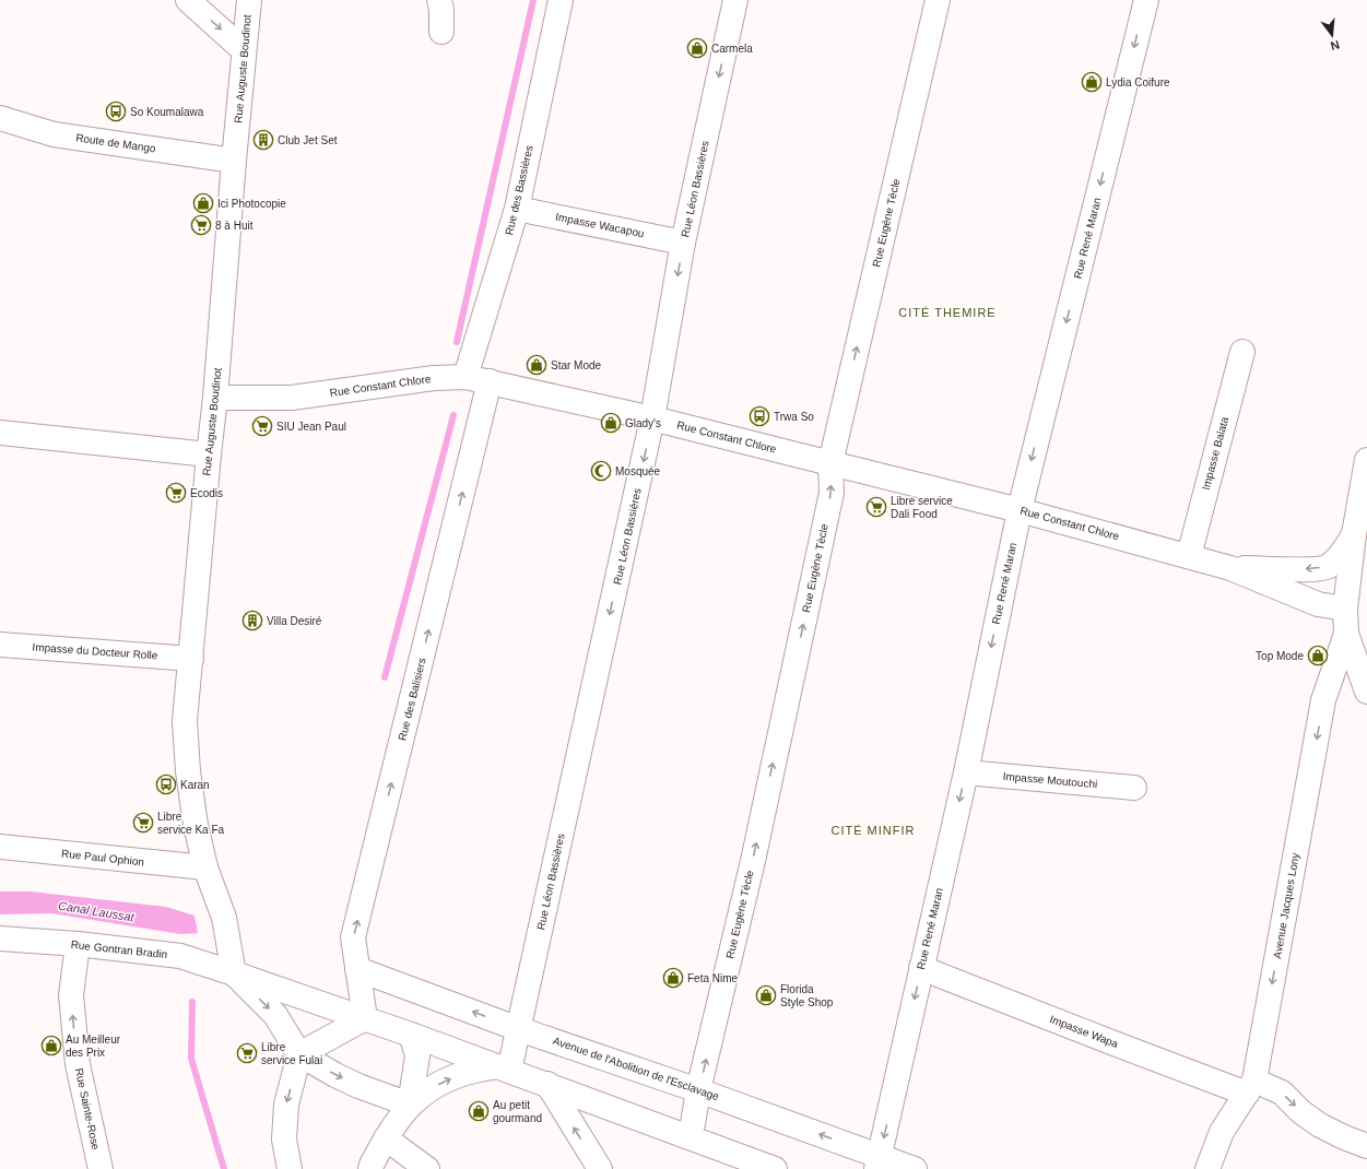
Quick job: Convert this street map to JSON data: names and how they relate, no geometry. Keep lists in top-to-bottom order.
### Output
{
  "streets": {
    "street": [
      "Rue Auguste Boudinot",
      "Route de Mango",
      "Rue Léon Bassières",
      "Rue des Bassières",
      "Rue Eugène Tècle",
      "Impasse Wacapou",
      "Rue René Maran",
      "Rue Constant Chlore",
      "Impasse Balata",
      "Impasse du Docteur Rolle",
      "Rue des Balisiers",
      "Impasse Moutouchi",
      "Rue Paul Ophion",
      "Avenue Jacques Lony",
      "Rue Gontran Bradin",
      "Impasse Wapa",
      "Avenue de l'Abolition de l'Esclavage",
      "Rue Sainte-Rose"
    ]
  },
  "crossings": [
    ["Rue Auguste Boudinot", "Route de Mango"],
    ["Rue Auguste Boudinot", "Rue Constant Chlore"],
    ["Rue Auguste Boudinot", "Impasse du Docteur Rolle"],
    ["Rue Auguste Boudinot", "Rue Paul Ophion"],
    ["Rue Auguste Boudinot", "Rue Gontran Bradin"],
    ["Rue Léon Bassières", "Impasse Wacapou"],
    ["Rue Léon Bassières", "Rue Constant Chlore"],
    ["Rue Léon Bassières", "Avenue de l'Abolition de l'Esclavage"],
    ["Rue des Bassières", "Impasse Wacapou"],
    ["Rue des Bassières", "Rue Constant Chlore"],
    ["Rue Eugène Tècle", "Rue Constant Chlore"],
    ["Rue Eugène Tècle", "Avenue de l'Abolition de l'Esclavage"],
    ["Rue René Maran", "Rue Constant Chlore"],
    ["Rue René Maran", "Impasse Moutouchi"],
    ["Rue René Maran", "Impasse Wapa"],
    ["Rue René Maran", "Avenue de l'Abolition de l'Esclavage"],
    ["Rue Constant Chlore", "Impasse Balata"],
    ["Rue Constant Chlore", "Rue des Balisiers"],
    ["Rue des Balisiers", "Avenue de l'Abolition de l'Esclavage"],
    ["Avenue Jacques Lony", "Impasse Wapa"],
    ["Rue Gontran Bradin", "Rue Sainte-Rose"]
  ],
  "one_way": [
    "Rue Léon Bassières",
    "Rue Eugène Tècle",
    "Rue René Maran",
    "Rue des Balisiers",
    "Avenue Jacques Lony"
  ],
  "districts": ["CITÉ THEMIRE", "CITÉ MINFIR"],
  "water": ["Canal Laussat"],
  "places": {
    "shop": [
      "Carmela",
      "Lydia Coifure",
      "Ici Photocopie",
      "Star Mode",
      "Glady's",
      "Top Mode",
      "Feta Nime",
      "Florida Style Shop",
      "Au Meilleur des Prix",
      "Au petit gourmand"
    ],
    "bus stop": ["So Koumalawa", "Trwa So", "Karan"],
    "building": ["Club Jet Set", "Villa Desiré"],
    "supermarket": [
      "8 à Huit",
      "SIU Jean Paul",
      "Ecodis",
      "Libre service Dali Food",
      "Libre service Ka Fa",
      "Libre service Fulai"
    ],
    "mosque": ["Mosquée"]
  },
  "north": "bottom"
}
